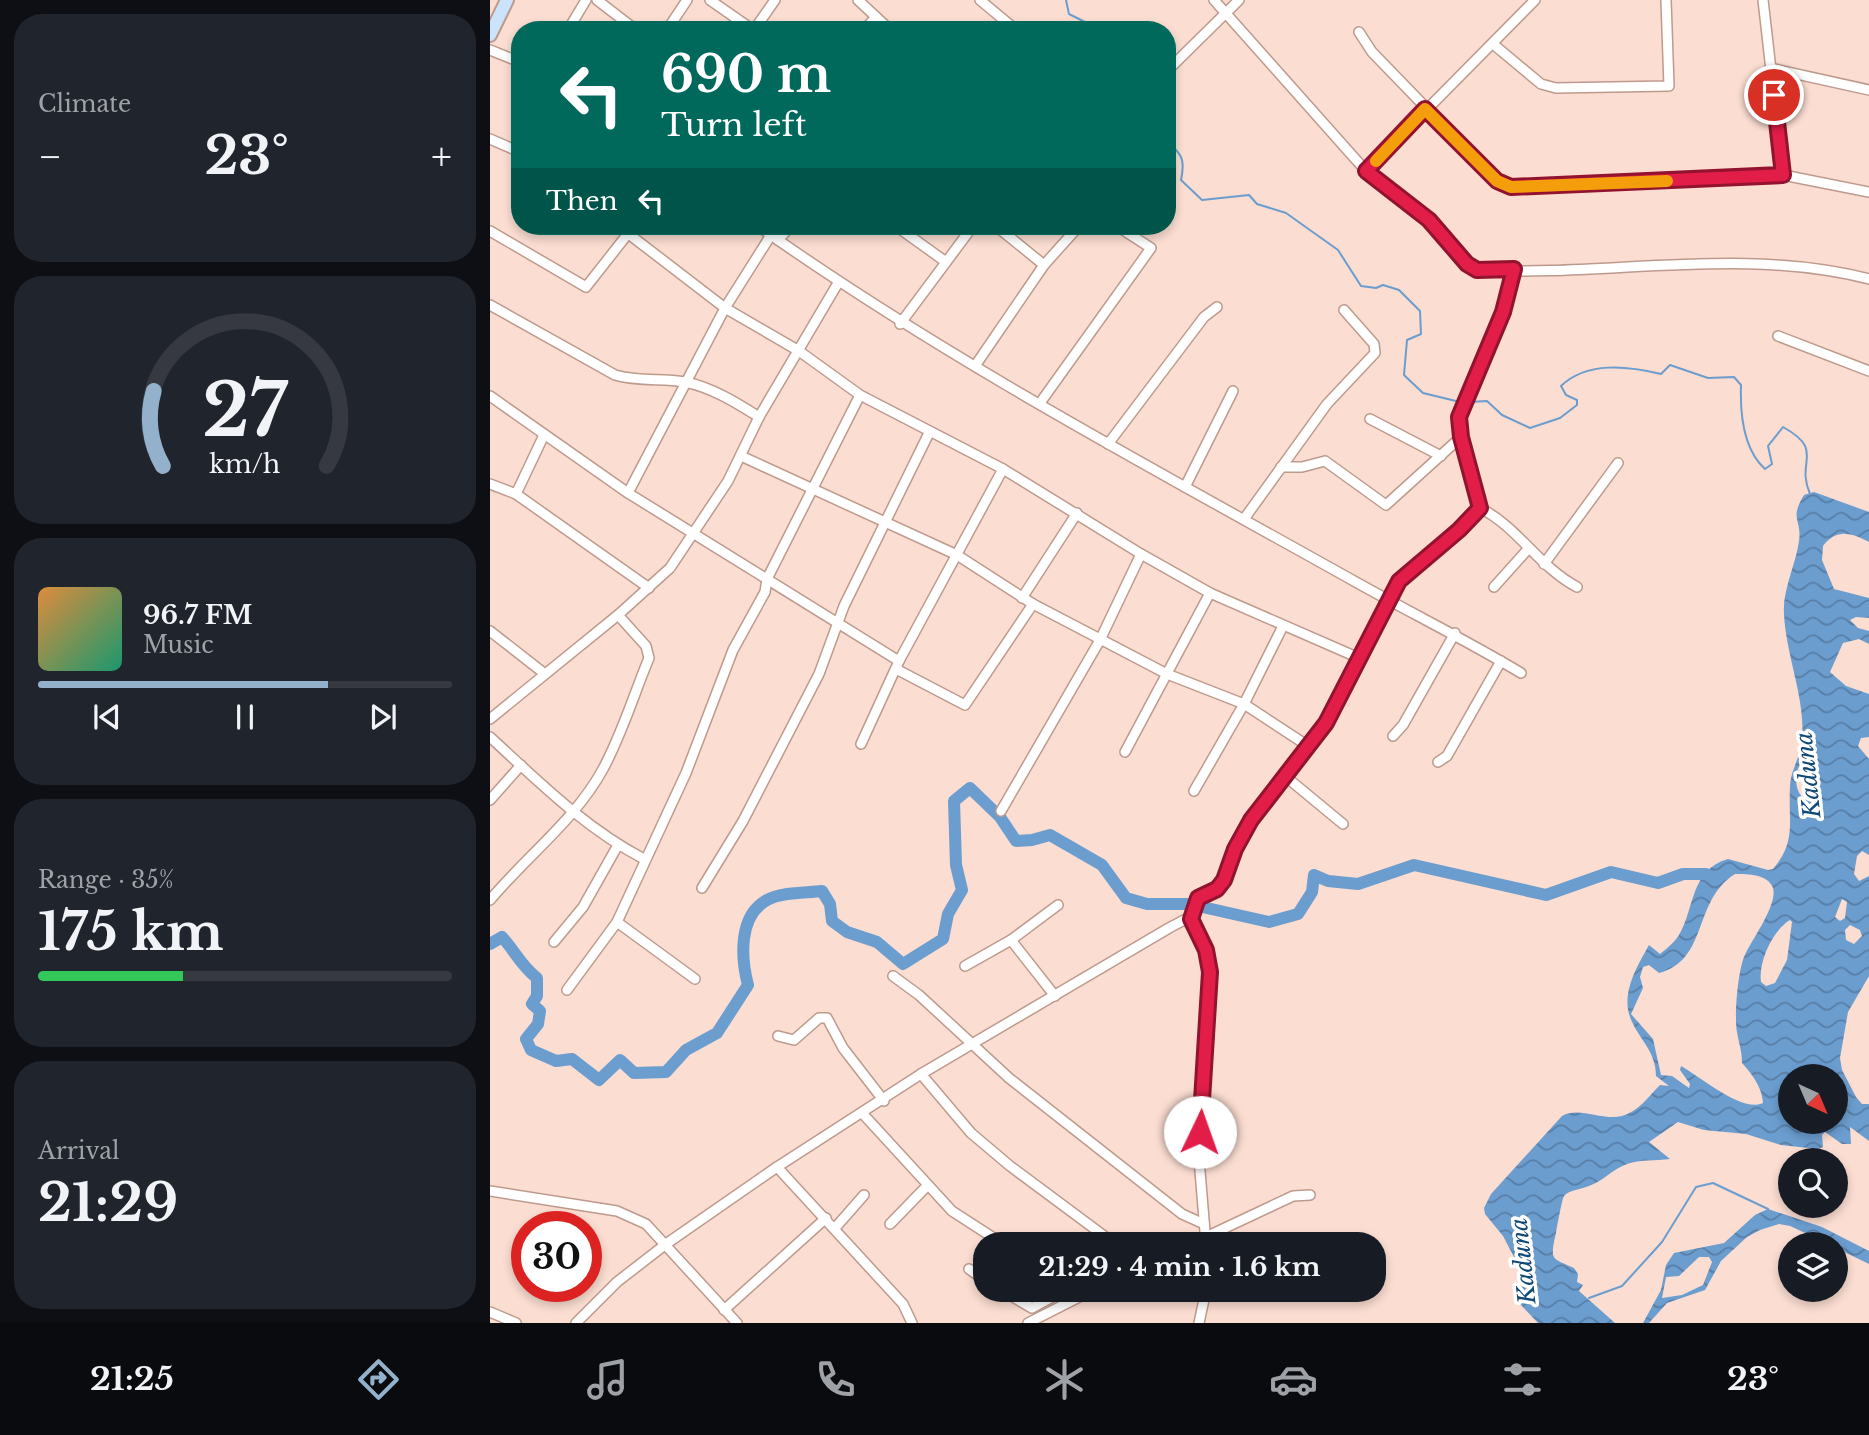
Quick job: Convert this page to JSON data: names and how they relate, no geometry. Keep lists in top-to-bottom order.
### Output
{
  "water": ["Kaduna"],
  "north": "bottom right",
  "page": {
    "tile": [
      "Climate",
      ["Range · 35%", "175 km"],
      ["Arrival", "21:29"]
    ],
    "turn": ["690 m", "Turn left"],
    "heat": ["−", "23°", "+"],
    "then": "Then",
    "song": ["96.7 FM", "Music"],
    "limit": "30",
    "trip": "21:29 · 4 min · 1.6 km",
    "tabs": ["21:25", "23°"],
    "gauge": ["27", "km/h"]
  }
}
